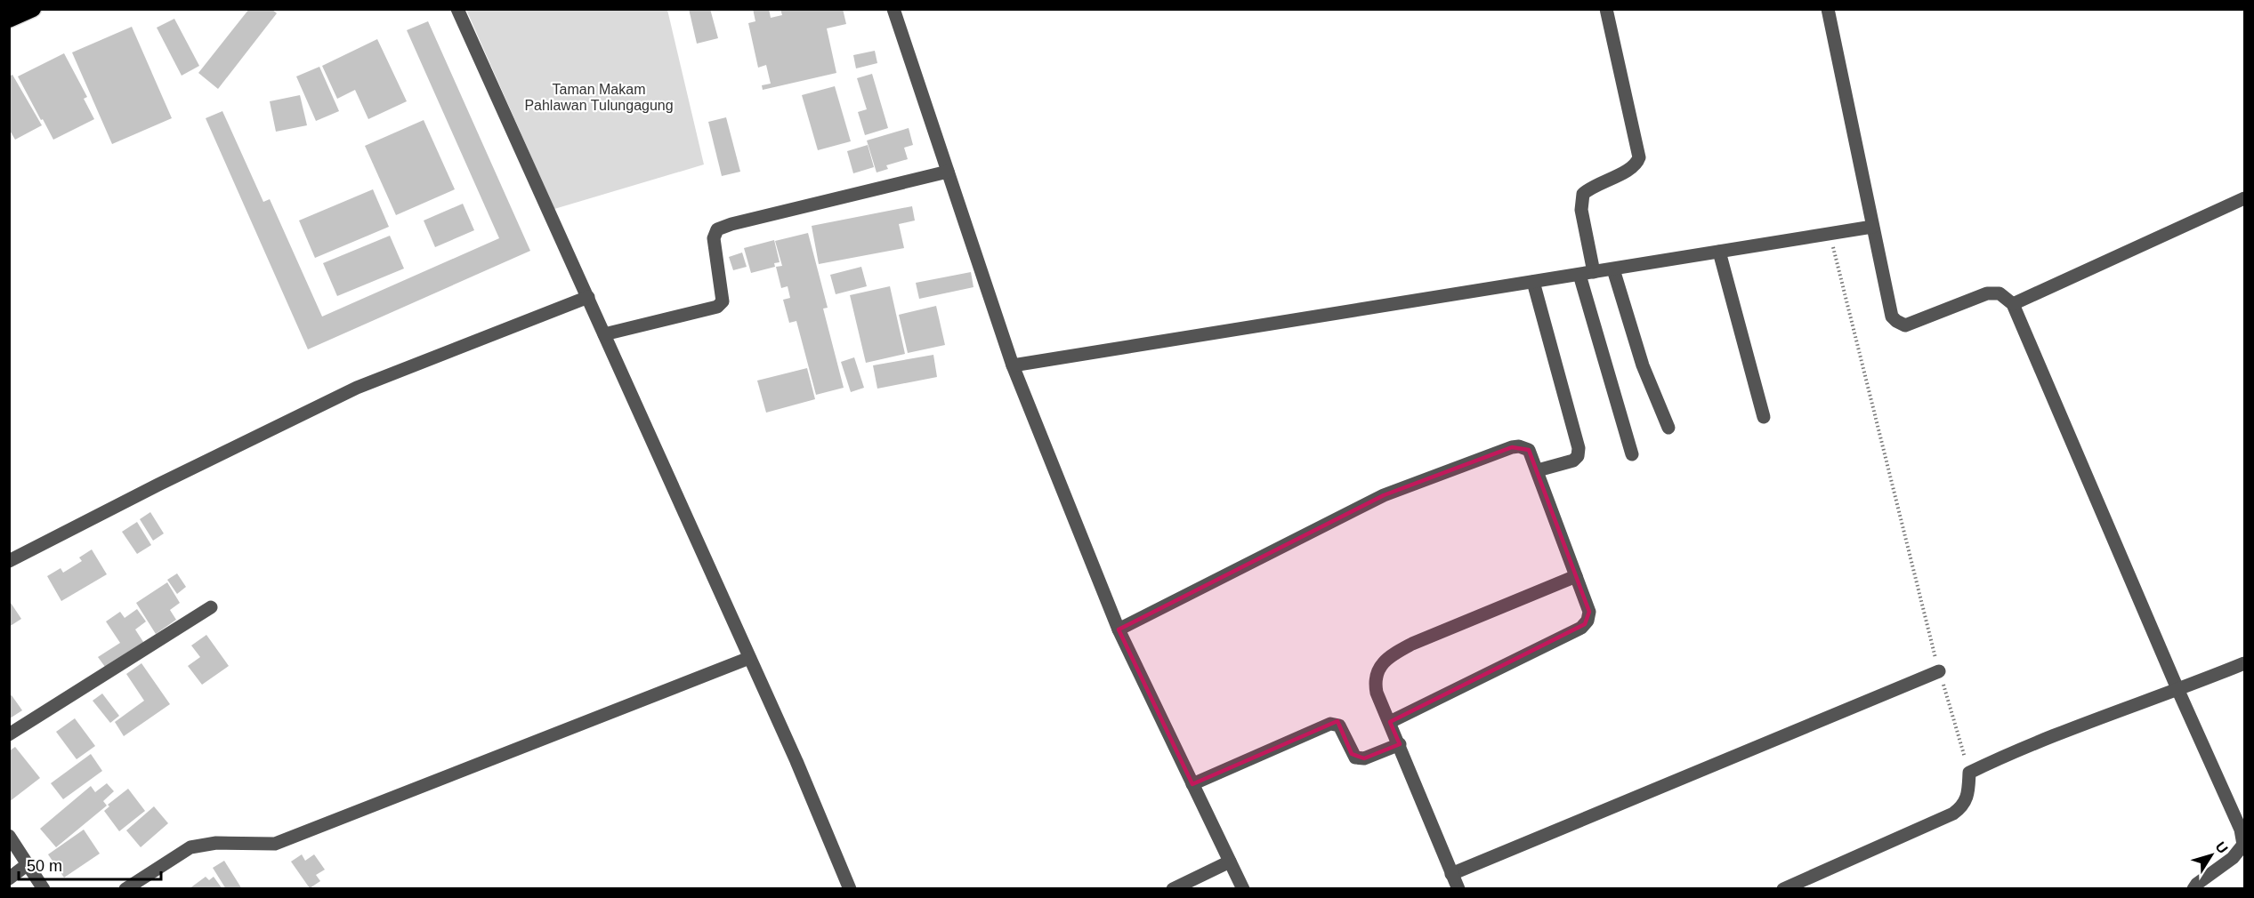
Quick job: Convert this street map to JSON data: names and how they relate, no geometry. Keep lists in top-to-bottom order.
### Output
{
  "parks": ["Taman Makam Pahlawan Tulungagung"],
  "scale_bar": "50 m",
  "north": "top right"
}
